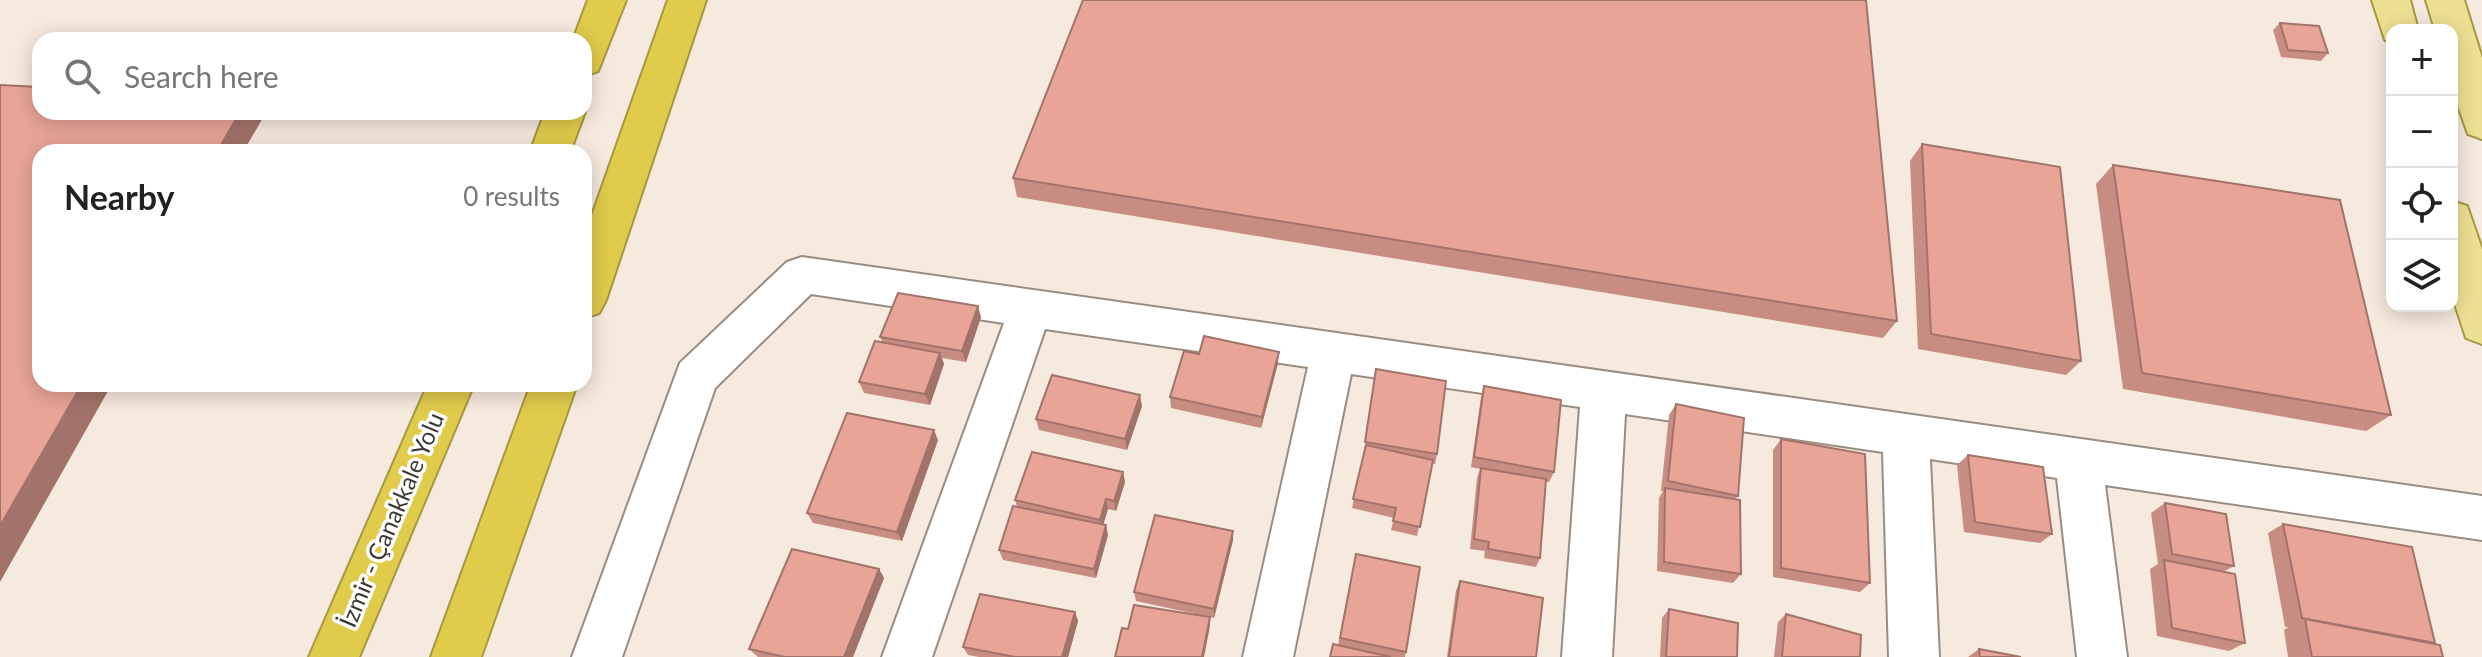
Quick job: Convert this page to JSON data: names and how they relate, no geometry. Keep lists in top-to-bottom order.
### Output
{
  "streets": {
    "highway": ["İzmir - Çanakkale Yolu"]
  },
  "page": {
    "map_buttons": ["+", "−"],
    "search": "Search here",
    "heading": ["Nearby", "0 results"]
  }
}
